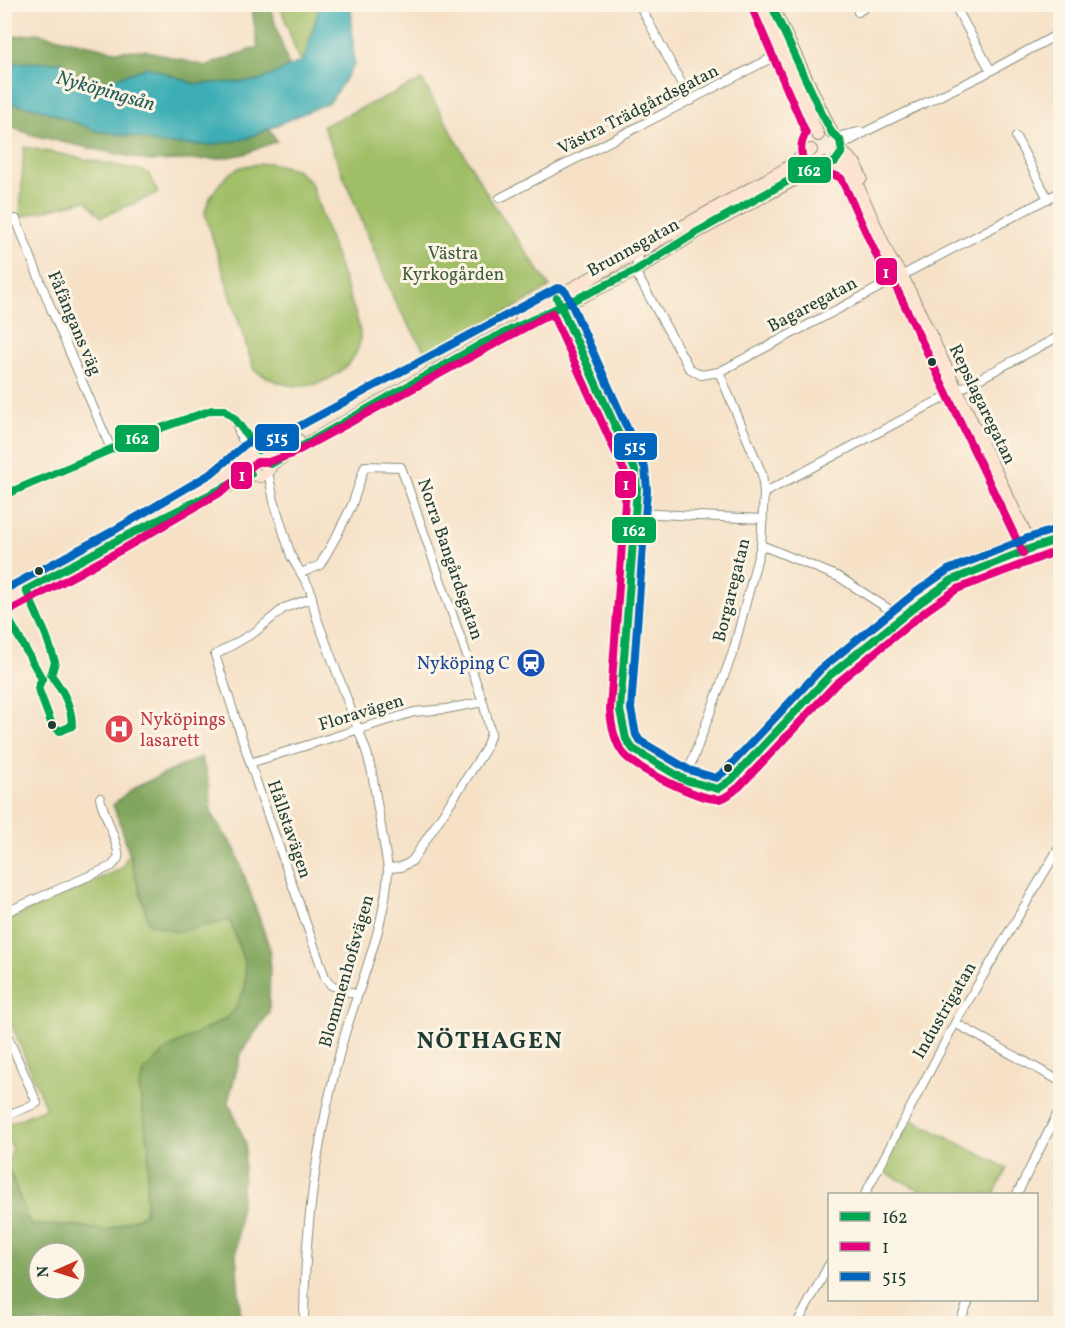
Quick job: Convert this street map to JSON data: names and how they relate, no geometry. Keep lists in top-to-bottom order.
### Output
{
  "streets": {
    "main road": ["Brunnsgatan", "Repslagaregatan"],
    "street": [
      "Västra Trädgårdsgatan",
      "Bagaregatan",
      "Fåfängans väg",
      "Norra Bangårdsgatan",
      "Borgaregatan",
      "Floravägen",
      "Hållstavägen",
      "Blommenhofsvägen",
      "Industrigatan"
    ]
  },
  "crossings": [
    ["Västra Trädgårdsgatan", "Repslagaregatan"],
    ["Brunnsgatan", "Repslagaregatan"],
    ["Brunnsgatan", "Blommenhofsvägen"],
    ["Bagaregatan", "Repslagaregatan"],
    ["Bagaregatan", "Borgaregatan"],
    ["Fåfängans väg", "Blommenhofsvägen"],
    ["Norra Bangårdsgatan", "Floravägen"],
    ["Norra Bangårdsgatan", "Blommenhofsvägen"],
    ["Floravägen", "Hållstavägen"],
    ["Floravägen", "Blommenhofsvägen"],
    ["Hållstavägen", "Blommenhofsvägen"]
  ],
  "districts": ["NÖTHAGEN"],
  "water": ["Nyköpingsån"],
  "parks": ["Västra Kyrkogården"],
  "places": {
    "station": ["Nyköping C"],
    "hospital": ["Nyköpings lasarett"]
  },
  "lines": ["transit line 162", "transit line 1", "transit line 515"],
  "legend": ["162", "1", "515"],
  "north": "left"
}
